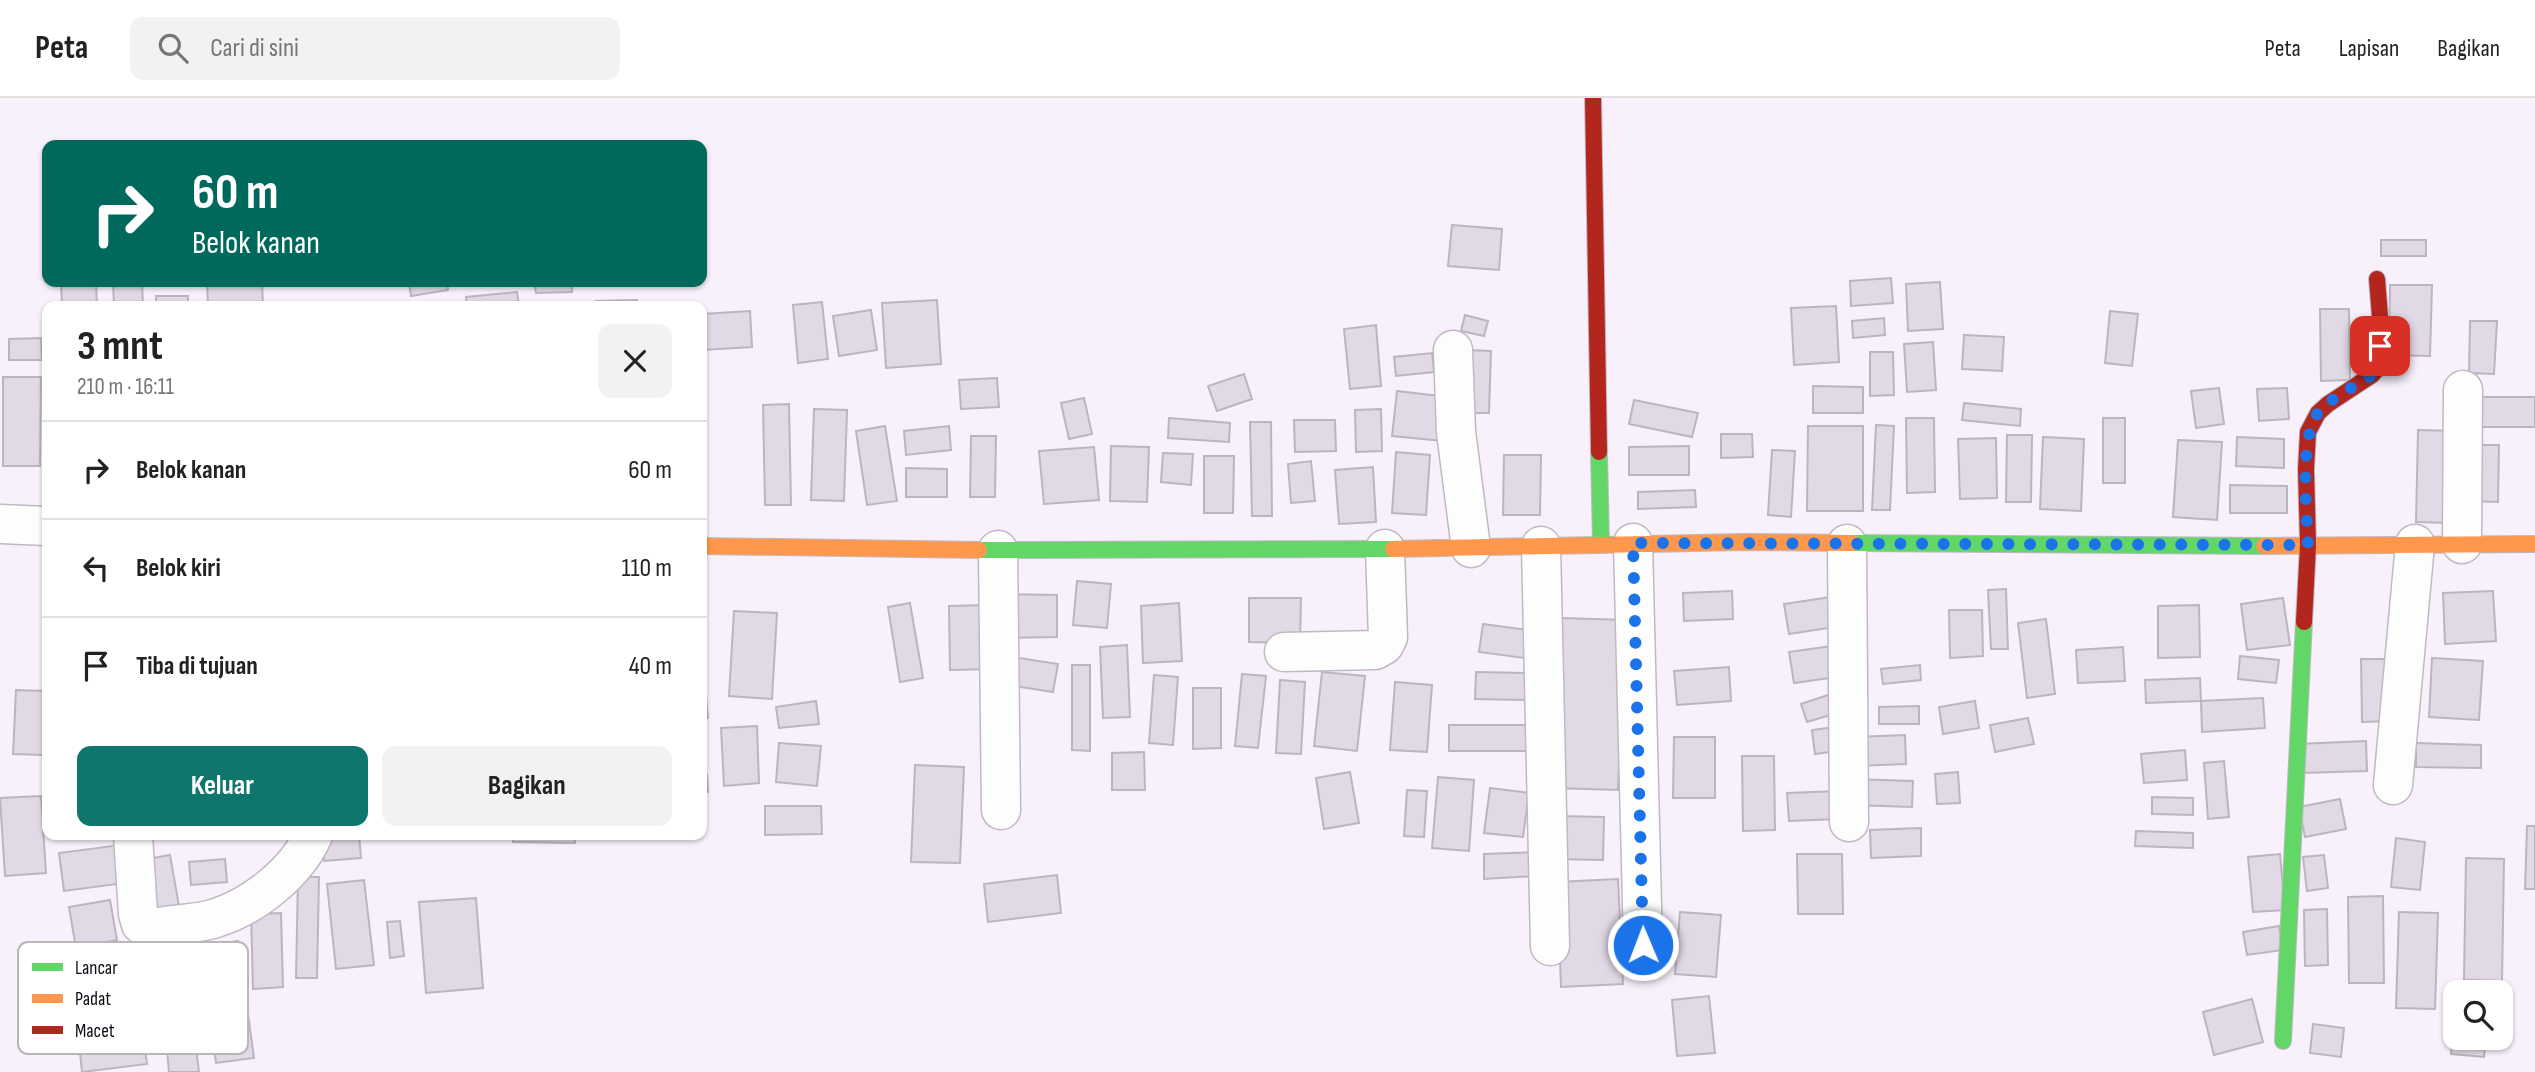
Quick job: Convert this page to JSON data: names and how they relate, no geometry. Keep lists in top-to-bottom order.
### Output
{
  "legend": ["Lancar", "Padat", "Macet"],
  "page": {
    "header": "Peta",
    "search": "Cari di sini",
    "nav": ["Peta", "Lapisan", "Bagikan"],
    "turn": ["60 m", "Belok kanan"],
    "heading": ["3 mnt", "210 m · 16:11"],
    "list": [
      {
        "name": "Belok kanan",
        "value": "60 m"
      },
      {
        "name": "Belok kiri",
        "value": "110 m"
      },
      {
        "name": "Tiba di tujuan",
        "value": "40 m"
      }
    ],
    "buttons": ["Keluar", "Bagikan"]
  }
}
